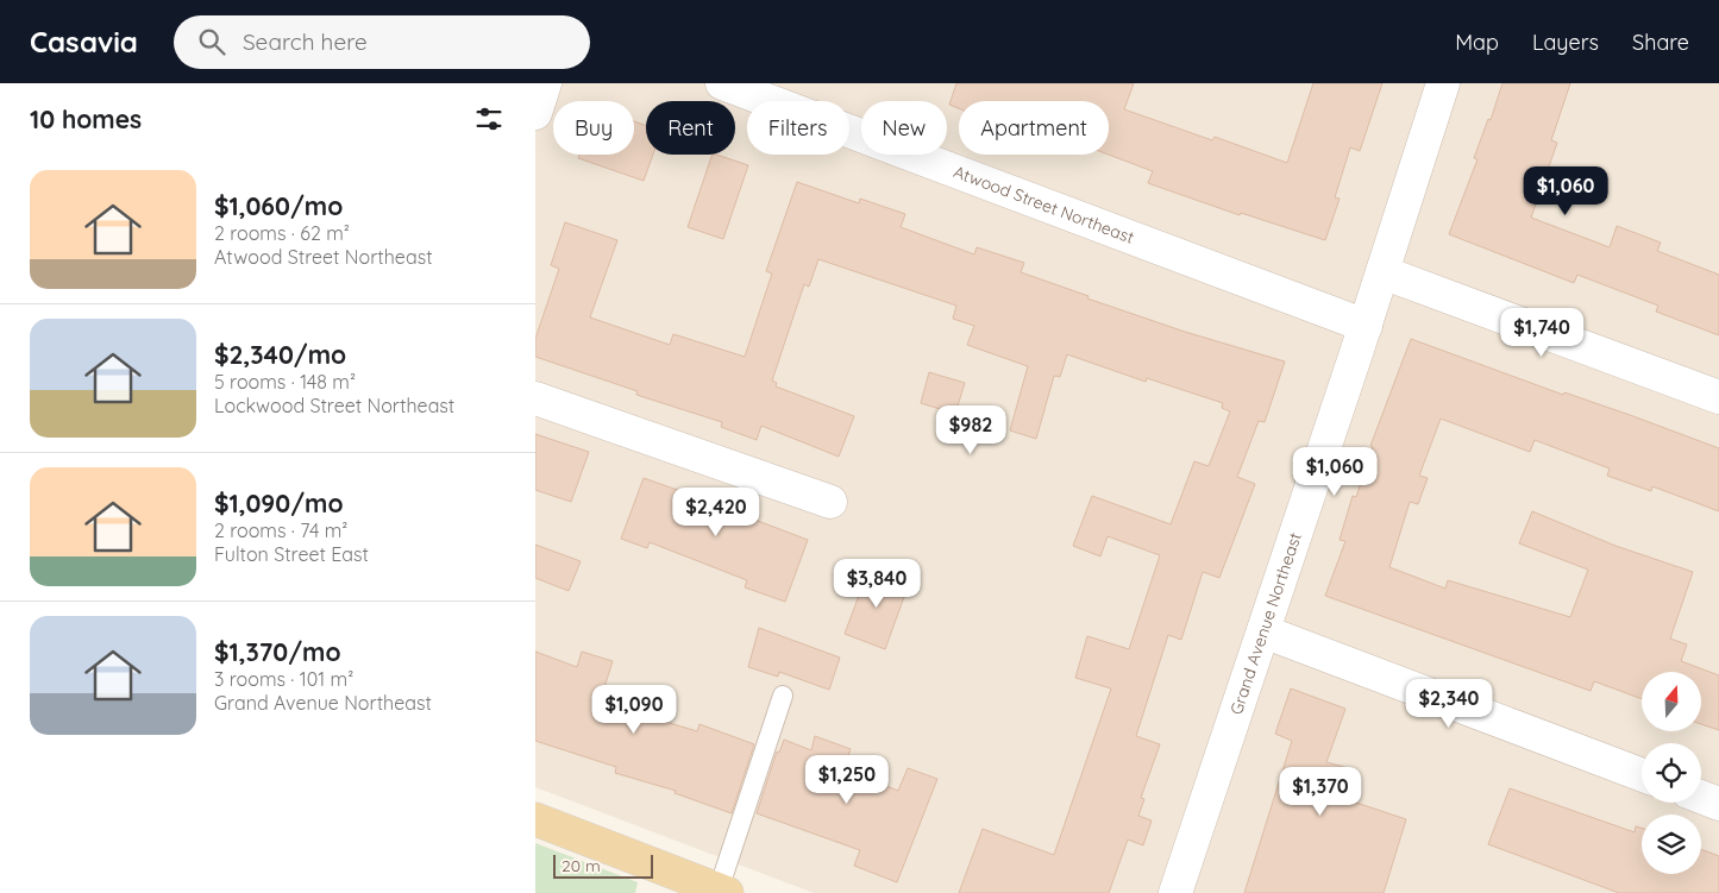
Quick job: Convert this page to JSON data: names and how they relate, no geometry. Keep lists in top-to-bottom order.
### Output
{
  "streets": {
    "street": ["Atwood Street Northeast", "Grand Avenue Northeast"]
  },
  "crossings": [
    ["Atwood Street Northeast", "Grand Avenue Northeast"]
  ],
  "scale_bar": "20 m",
  "north": "top",
  "page": {
    "header": "Casavia",
    "search": "Search here",
    "nav": ["Map", "Layers", "Share"],
    "heading": "10 homes",
    "chip": [
      "Buy",
      "Rent",
      "Filters",
      "New",
      "Apartment"
    ],
    "list": [
      {
        "name": "$1,060/mo",
        "note": "2 rooms · 62 m² · Atwood Street Northeast"
      },
      {
        "name": "$2,340/mo",
        "note": "5 rooms · 148 m² · Lockwood Street Northeast"
      },
      {
        "name": "$1,090/mo",
        "note": "2 rooms · 74 m² · Fulton Street East"
      },
      {
        "name": "$1,370/mo",
        "note": "3 rooms · 101 m² · Grand Avenue Northeast"
      }
    ],
    "price": [
      "$1,060",
      "$1,740",
      "$982",
      "$1,060",
      "$2,420",
      "$3,840",
      "$2,340",
      "$1,090",
      "$1,250",
      "$1,370"
    ],
    "scale": "20 m"
  }
}
